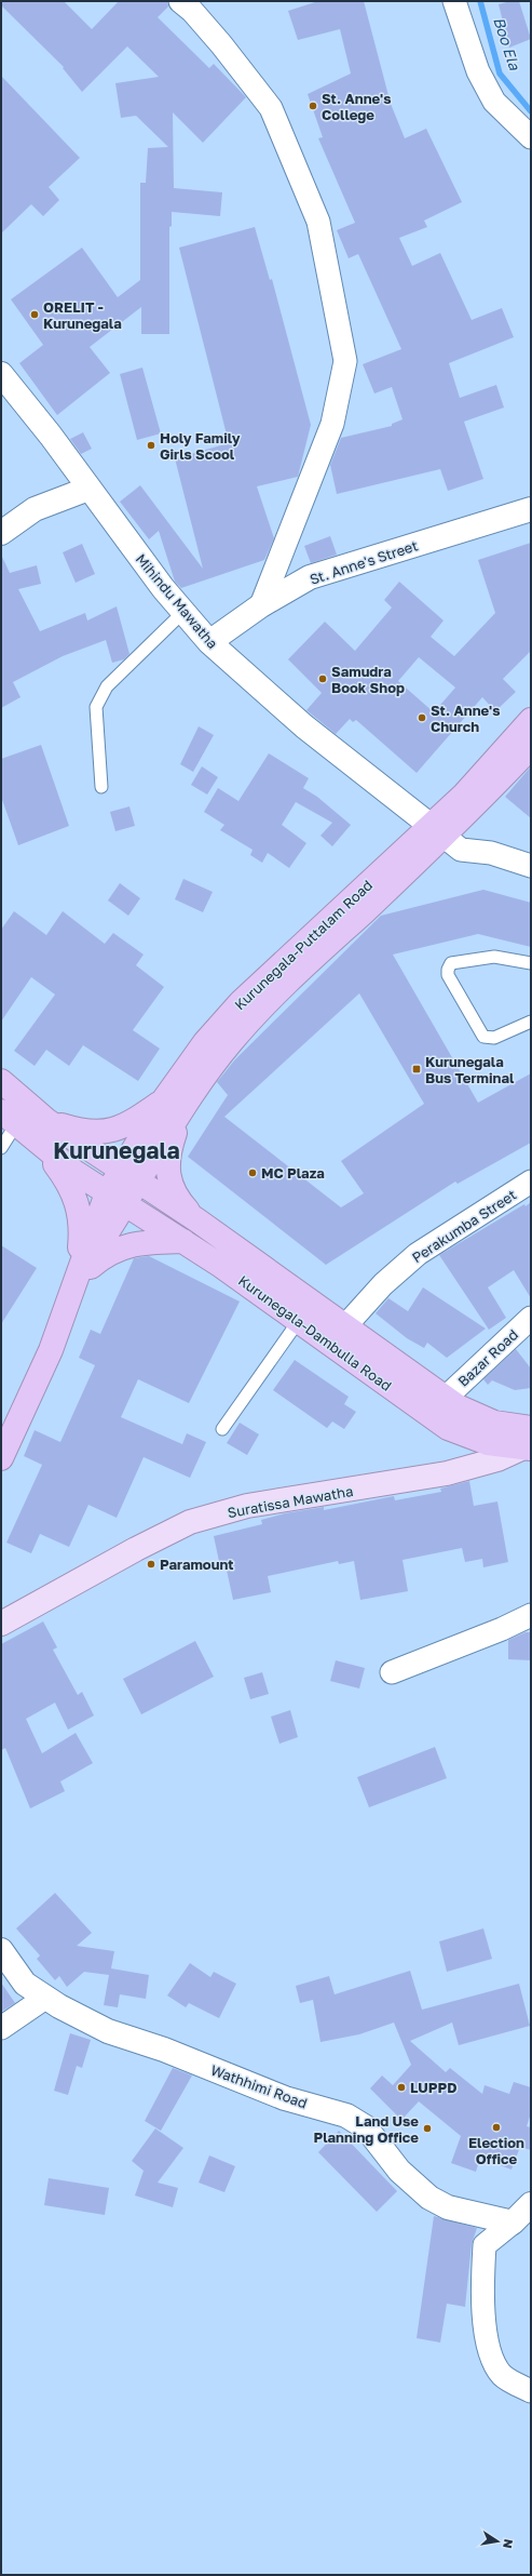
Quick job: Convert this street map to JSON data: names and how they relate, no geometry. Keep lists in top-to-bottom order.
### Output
{
  "streets": {
    "highway": ["Kurunegala-Puttalam Road", "Kurunegala-Dambulla Road"],
    "main road": ["Suratissa Mawatha"],
    "street": [
      "St. Anne's Street",
      "Mihindu Mawatha",
      "Perakumba Street",
      "Bazar Road",
      "Wathhimi Road"
    ]
  },
  "crossings": [
    ["St. Anne's Street", "Mihindu Mawatha"],
    ["Mihindu Mawatha", "Kurunegala-Puttalam Road"],
    ["Kurunegala-Puttalam Road", "Kurunegala-Dambulla Road"],
    ["Perakumba Street", "Kurunegala-Dambulla Road"],
    ["Kurunegala-Dambulla Road", "Bazar Road"],
    ["Kurunegala-Dambulla Road", "Suratissa Mawatha"]
  ],
  "districts": ["Kurunegala"],
  "water": ["Boo Ela"],
  "places": {
    "other": [
      "St. Anne's College",
      "ORELIT - Kurunegala",
      "Holy Family Girls Scool",
      "Samudra Book Shop",
      "St. Anne's Church",
      "MC Plaza",
      "Paramount",
      "LUPPD",
      "Election Office",
      "Land Use Planning Office"
    ],
    "transit": ["Kurunegala Bus Terminal"]
  },
  "north": "right"
}
